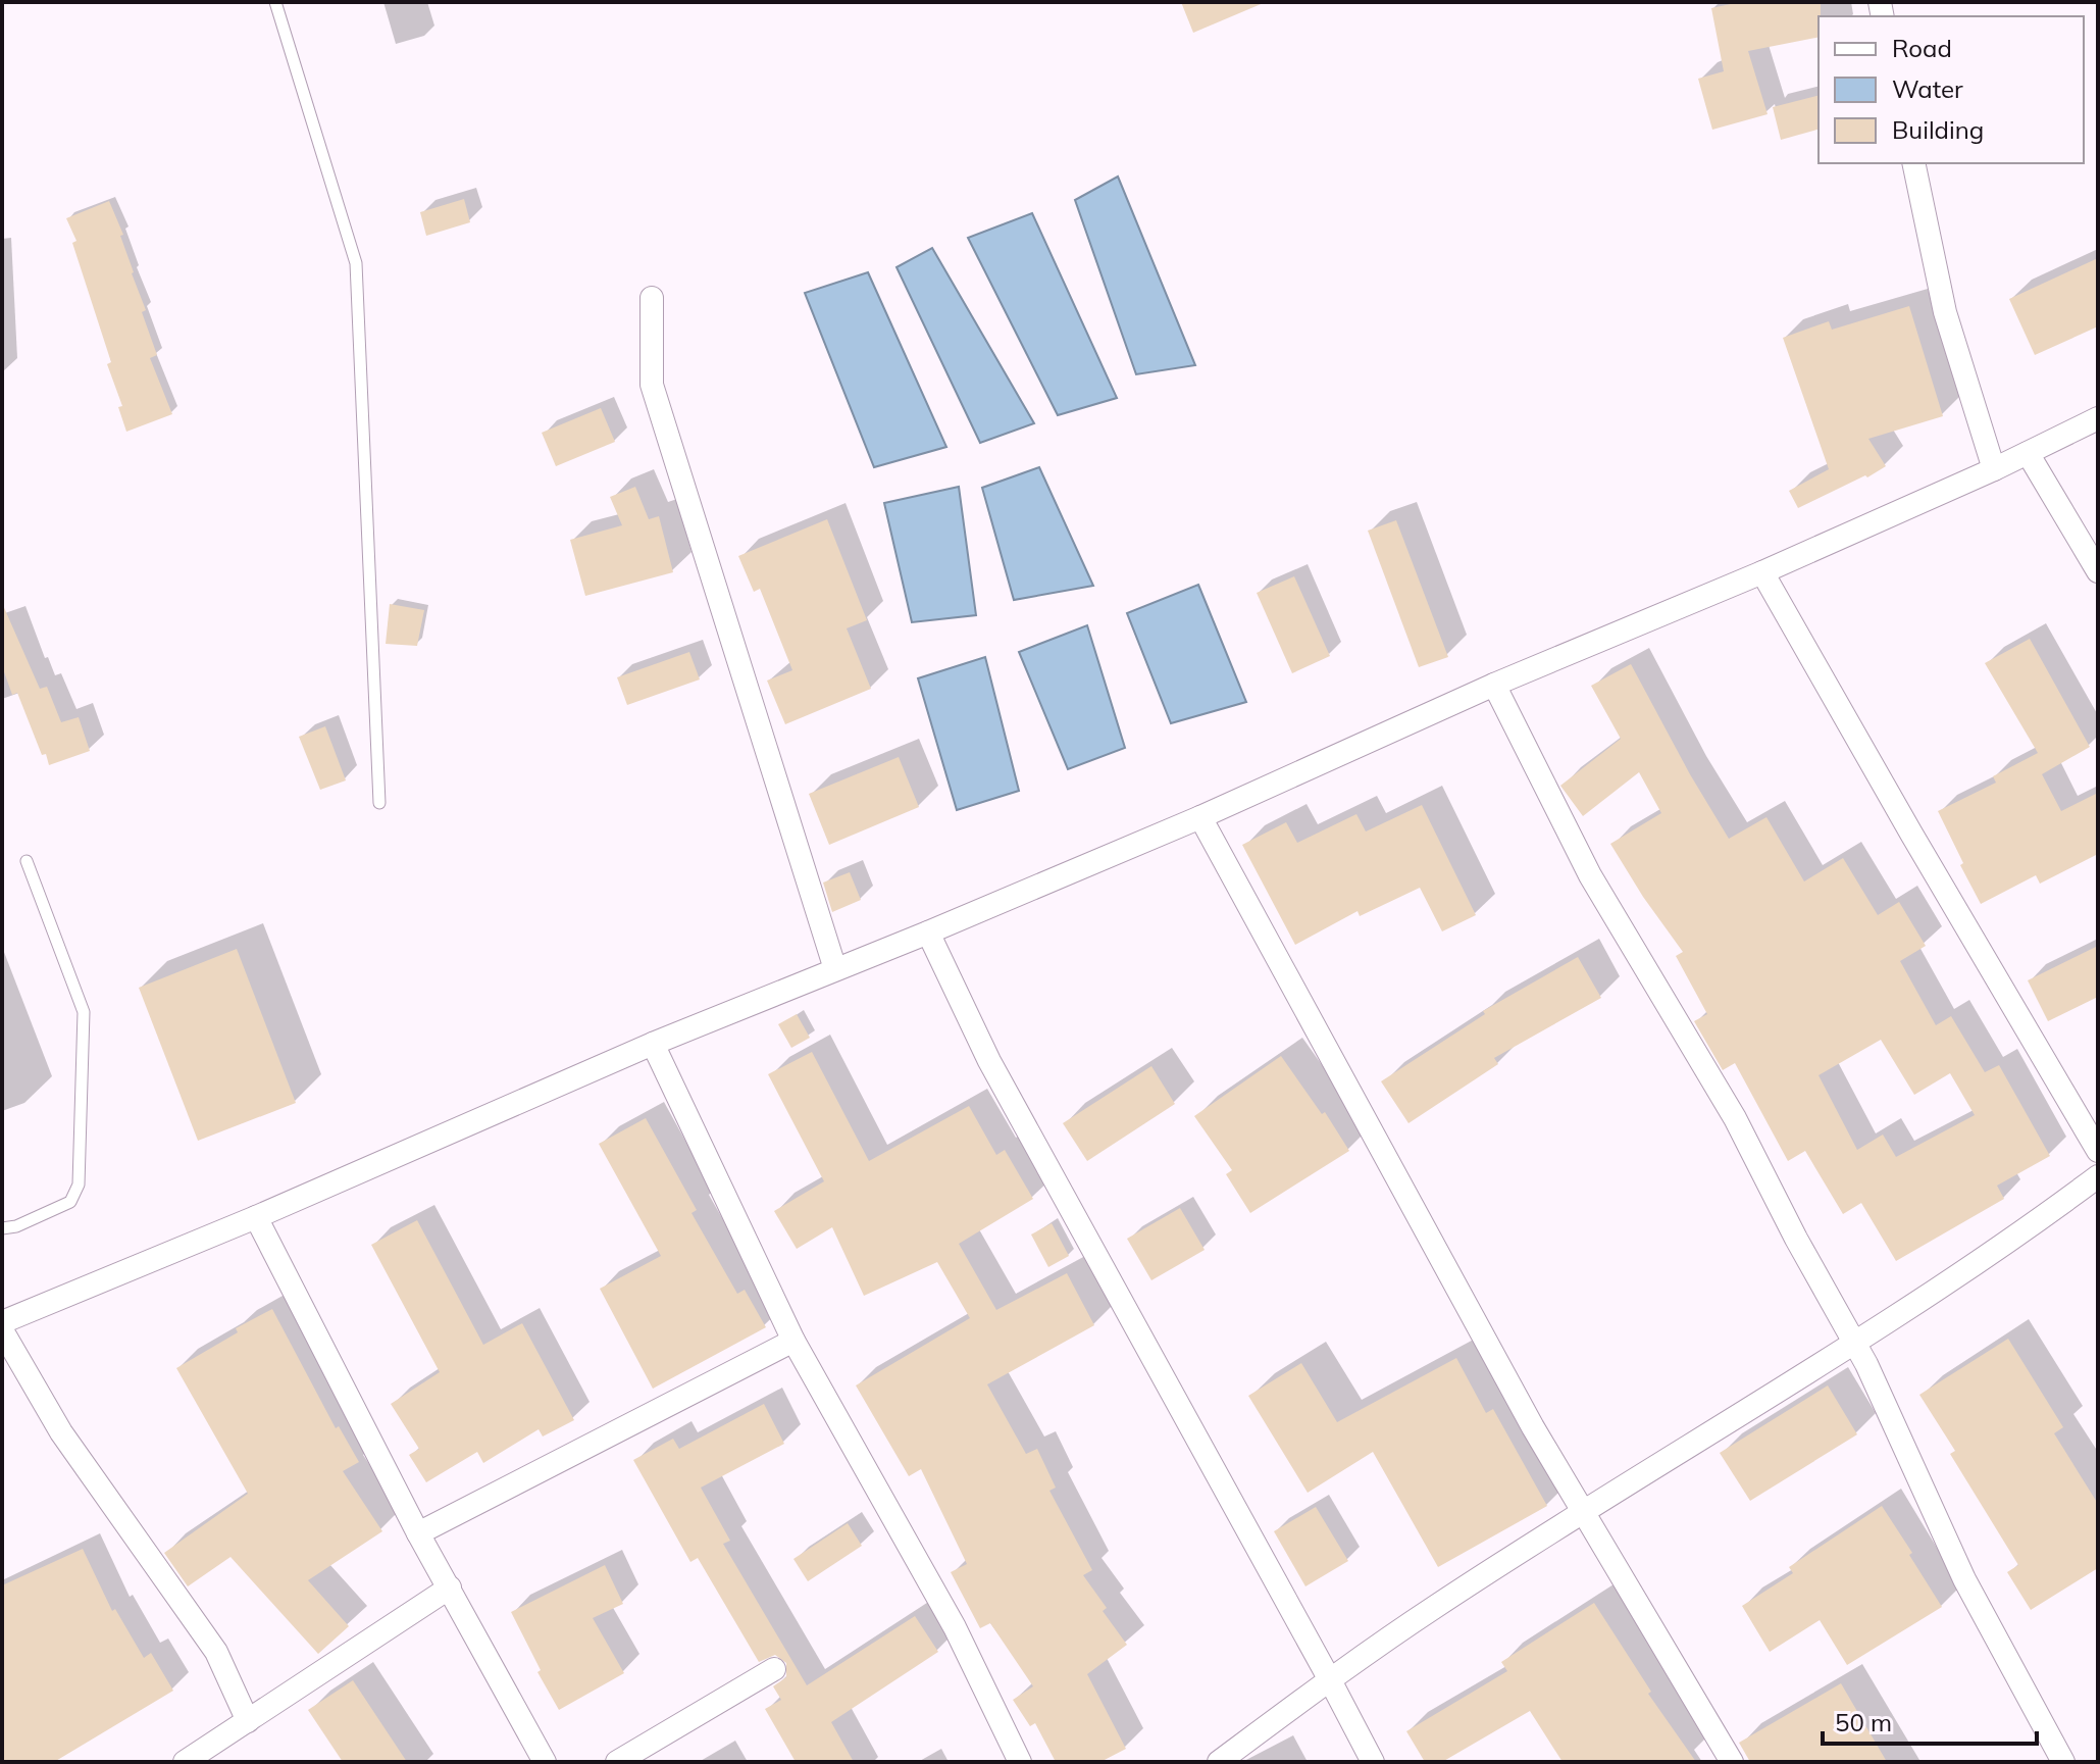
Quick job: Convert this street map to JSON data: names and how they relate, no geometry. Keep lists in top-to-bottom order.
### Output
{
  "legend": ["Road", "Water", "Building"],
  "scale_bar": "50 m"
}
